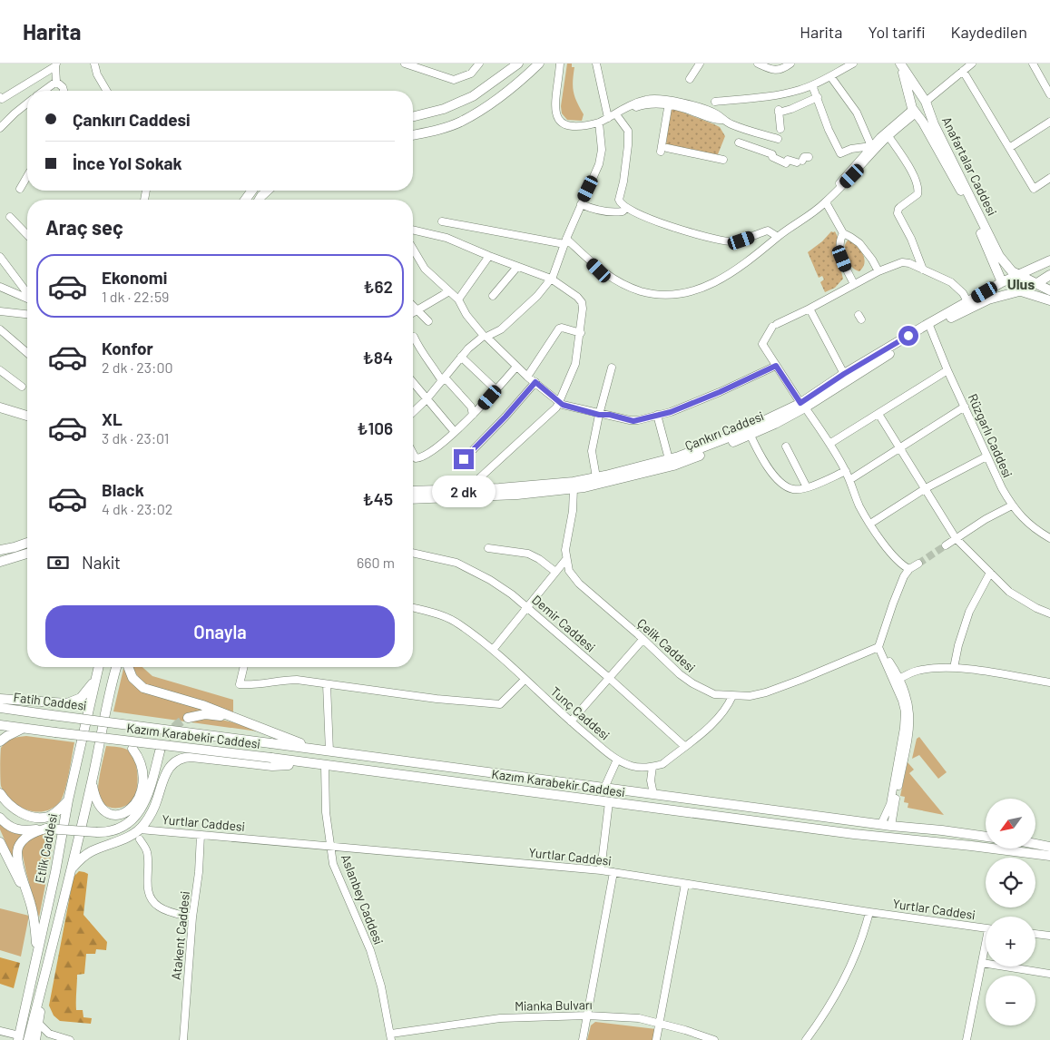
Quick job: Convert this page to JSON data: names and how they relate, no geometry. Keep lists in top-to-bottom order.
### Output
{
  "streets": {
    "main road": [
      "Anafartalar Caddesi",
      "Çankırı Caddesi",
      "Fatih Caddesi",
      "Kazım Karabekir Caddesi",
      "Etlik Caddesi"
    ],
    "street": [
      "Rüzgarlı Caddesi",
      "Demir Caddesi",
      "Çelik Caddesi",
      "Tunç Caddesi",
      "Yurtlar Caddesi",
      "Aslanbey Caddesi",
      "Atakent Caddesi",
      "Mianka Bulvarı"
    ]
  },
  "crossings": [
    ["Anafartalar Caddesi", "Çankırı Caddesi"],
    ["Çankırı Caddesi", "Rüzgarlı Caddesi"],
    ["Fatih Caddesi", "Kazım Karabekir Caddesi"],
    ["Kazım Karabekir Caddesi", "Aslanbey Caddesi"],
    ["Yurtlar Caddesi", "Aslanbey Caddesi"],
    ["Yurtlar Caddesi", "Atakent Caddesi"],
    ["Aslanbey Caddesi", "Mianka Bulvarı"]
  ],
  "districts": ["Ulus"],
  "north": "bottom left",
  "page": {
    "header": "Harita",
    "nav": ["Harita", "Yol tarifi", "Kaydedilen"],
    "banner": ["Çankırı Caddesi", "İnce Yol Sokak"],
    "heading": "Araç seç",
    "list": [
      {
        "name": "Ekonomi",
        "note": "1 dk · 22:59",
        "value": "₺62"
      },
      {
        "name": "Konfor",
        "note": "2 dk · 23:00",
        "value": "₺84"
      },
      {
        "name": "XL",
        "note": "3 dk · 23:01",
        "value": "₺106"
      },
      {
        "name": "Black",
        "note": "4 dk · 23:02",
        "value": "₺45"
      }
    ],
    "bubble": "2 dk",
    "pay": ["Nakit", "660 m"],
    "buttons": "Onayla",
    "map_buttons": ["+", "−"]
  }
}
